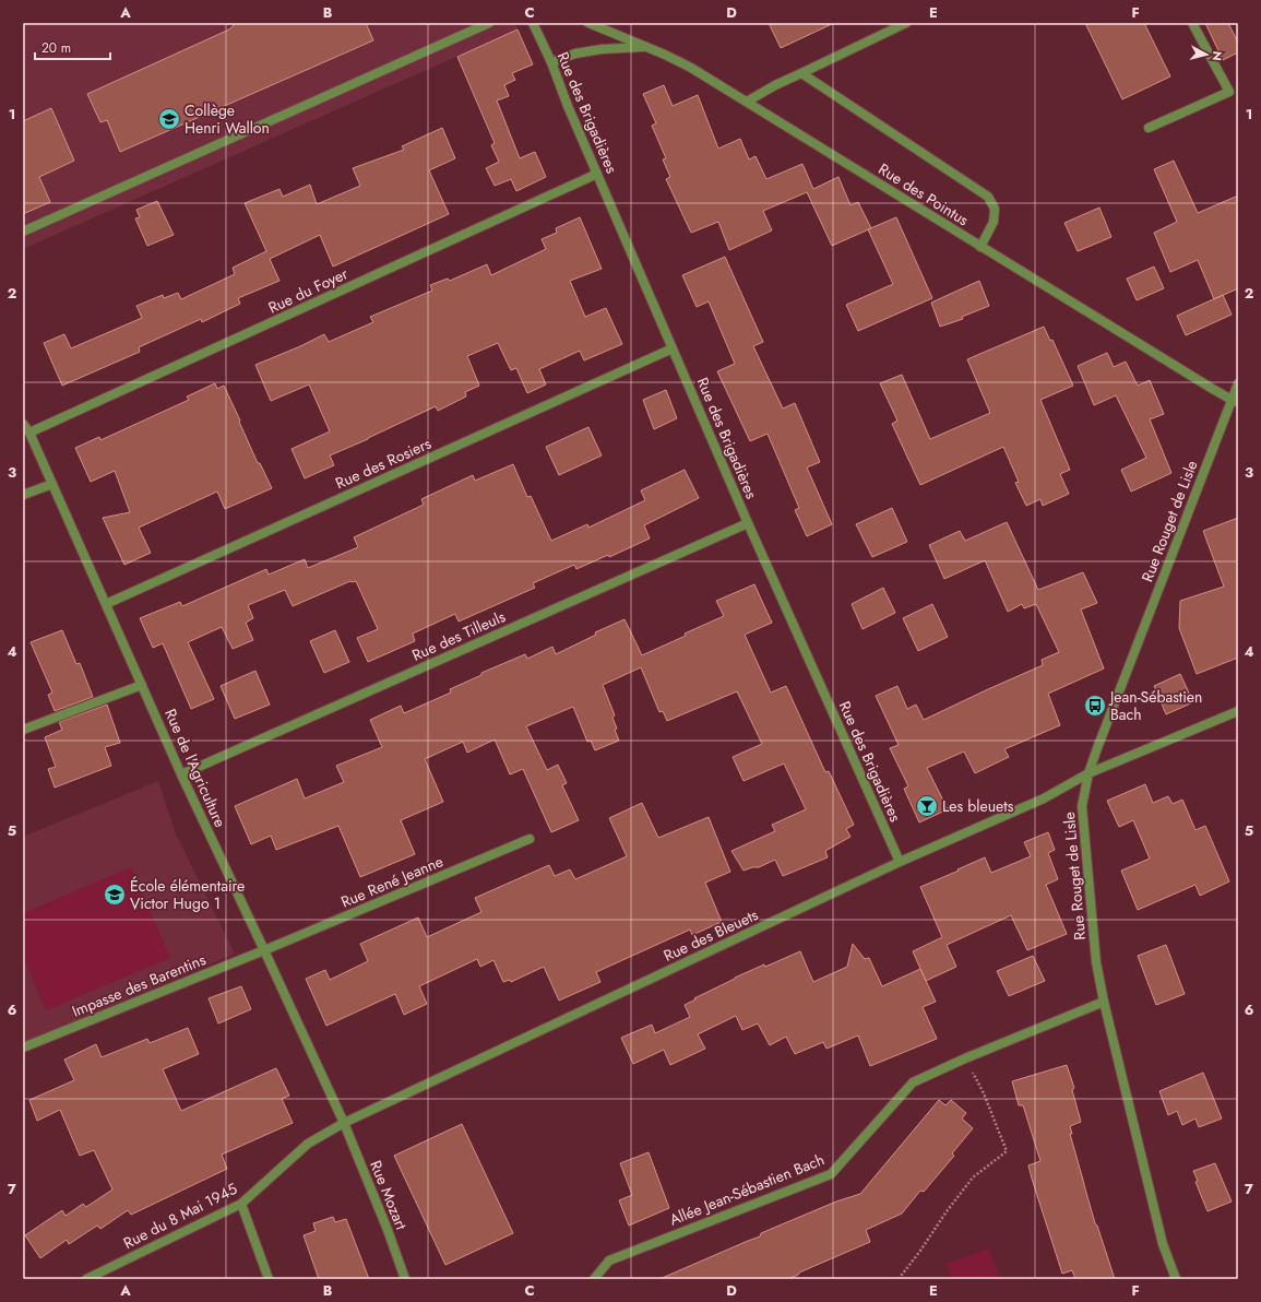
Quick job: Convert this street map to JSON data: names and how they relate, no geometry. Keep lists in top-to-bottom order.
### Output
{
  "streets": {
    "street": [
      "Rue des Brigadières",
      "Rue des Pointus",
      "Rue du Foyer",
      "Rue des Rosiers",
      "Rue Rouget de Lisle",
      "Rue des Tilleuls",
      "Rue de l'Agriculture",
      "Rue René Jeanne",
      "Rue des Bleuets",
      "Impasse des Barentins",
      "Allée Jean-Sébastien Bach",
      "Rue Mozart",
      "Rue du 8 Mai 1945"
    ]
  },
  "crossings": [
    ["Rue des Brigadières", "Rue du Foyer"],
    ["Rue des Brigadières", "Rue des Rosiers"],
    ["Rue des Brigadières", "Rue des Tilleuls"],
    ["Rue des Brigadières", "Rue des Bleuets"],
    ["Rue des Pointus", "Rue Rouget de Lisle"],
    ["Rue du Foyer", "Rue de l'Agriculture"],
    ["Rue des Rosiers", "Rue de l'Agriculture"],
    ["Rue Rouget de Lisle", "Rue des Bleuets"],
    ["Rue Rouget de Lisle", "Allée Jean-Sébastien Bach"],
    ["Rue des Tilleuls", "Rue de l'Agriculture"],
    ["Rue de l'Agriculture", "Rue René Jeanne"],
    ["Rue de l'Agriculture", "Rue des Bleuets"],
    ["Rue de l'Agriculture", "Impasse des Barentins"],
    ["Rue de l'Agriculture", "Rue Mozart"],
    ["Rue de l'Agriculture", "Rue du 8 Mai 1945"],
    ["Rue René Jeanne", "Impasse des Barentins"],
    ["Rue des Bleuets", "Rue Mozart"],
    ["Rue des Bleuets", "Rue du 8 Mai 1945"],
    ["Rue Mozart", "Rue du 8 Mai 1945"]
  ],
  "places": {
    "school or university": ["Collège Henri Wallon", "École élémentaire Victor Hugo 1"],
    "bus stop": ["Jean-Sébastien Bach"],
    "bar": ["Les bleuets"]
  },
  "scale_bar": "20 m",
  "north": "right",
  "grid": {
    "columns": [
      "A",
      "B",
      "C",
      "D",
      "E",
      "F"
    ],
    "rows": [
      "1",
      "2",
      "3",
      "4",
      "5",
      "6",
      "7"
    ]
  }
}
